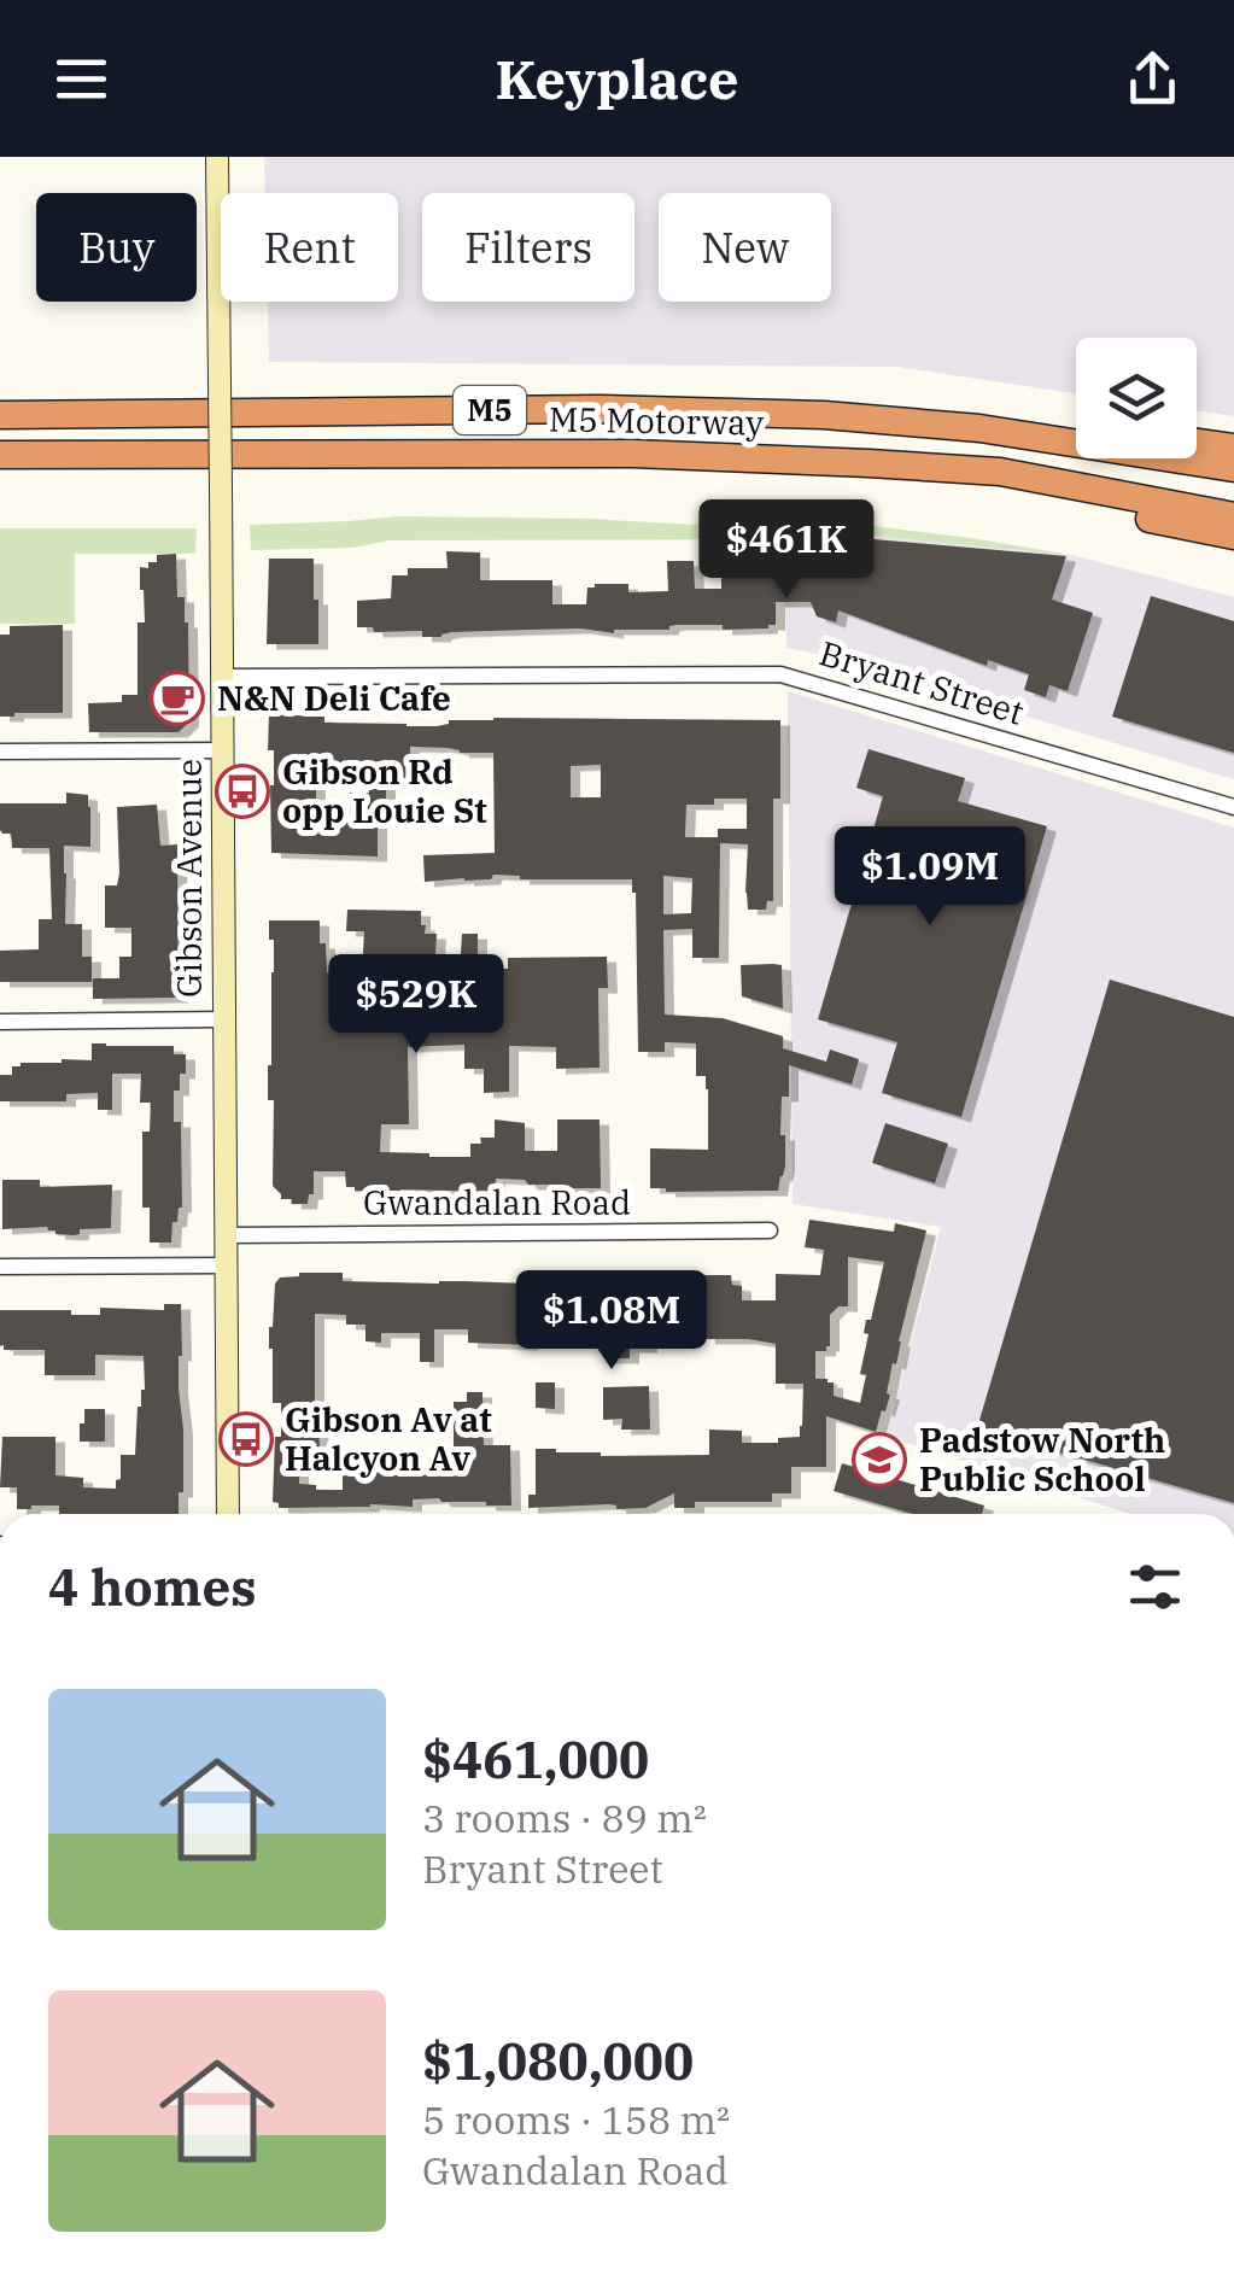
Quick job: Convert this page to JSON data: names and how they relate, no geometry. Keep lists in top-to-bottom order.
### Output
{
  "streets": {
    "highway": ["M5", "M5 Motorway"],
    "main road": ["Gibson Avenue"],
    "street": ["Bryant Street", "Gwandalan Road"]
  },
  "crossings": [
    ["M5", "M5 Motorway"],
    ["Bryant Street", "Gibson Avenue"],
    ["Gibson Avenue", "Gwandalan Road"]
  ],
  "places": {
    "cafe": ["N&N Deli Cafe"],
    "bus stop": ["Gibson Rd opp Louie St", "Gibson Av at Halcyon Av"],
    "school or university": ["Padstow North Public School"]
  },
  "page": {
    "header": "Keyplace",
    "chip": [
      "Buy",
      "Rent",
      "Filters",
      "New"
    ],
    "price": [
      "$461K",
      "$1.09M",
      "$529K",
      "$1.08M"
    ],
    "heading": "4 homes",
    "list": [
      {
        "name": "$461,000",
        "note": "3 rooms · 89 m² · Bryant Street"
      },
      {
        "name": "$1,080,000",
        "note": "5 rooms · 158 m² · Gwandalan Road"
      }
    ]
  }
}
